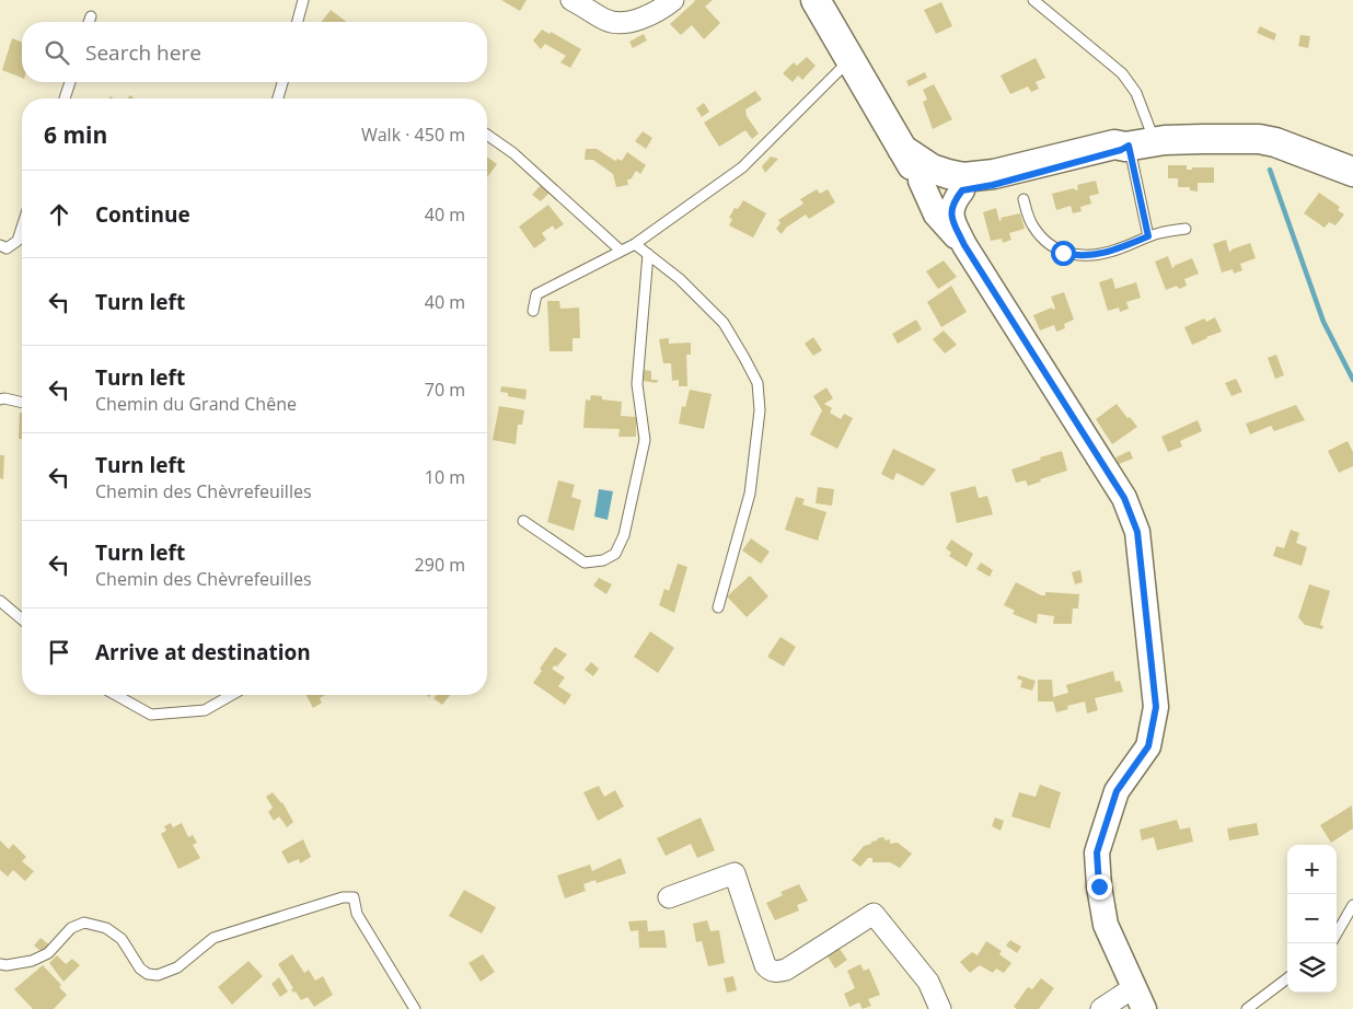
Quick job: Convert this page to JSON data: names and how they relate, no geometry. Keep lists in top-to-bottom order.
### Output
{
  "page": {
    "search": "Search here",
    "heading": ["6 min", "Walk · 450 m"],
    "list": [
      ["Continue", "40 m"],
      ["Turn left", "40 m"],
      ["Turn left", "Chemin du Grand Chêne", "70 m"],
      ["Turn left", "Chemin des Chèvrefeuilles", "10 m"],
      ["Turn left", "Chemin des Chèvrefeuilles", "290 m"],
      "Arrive at destination"
    ],
    "map_buttons": ["+", "−"]
  }
}
